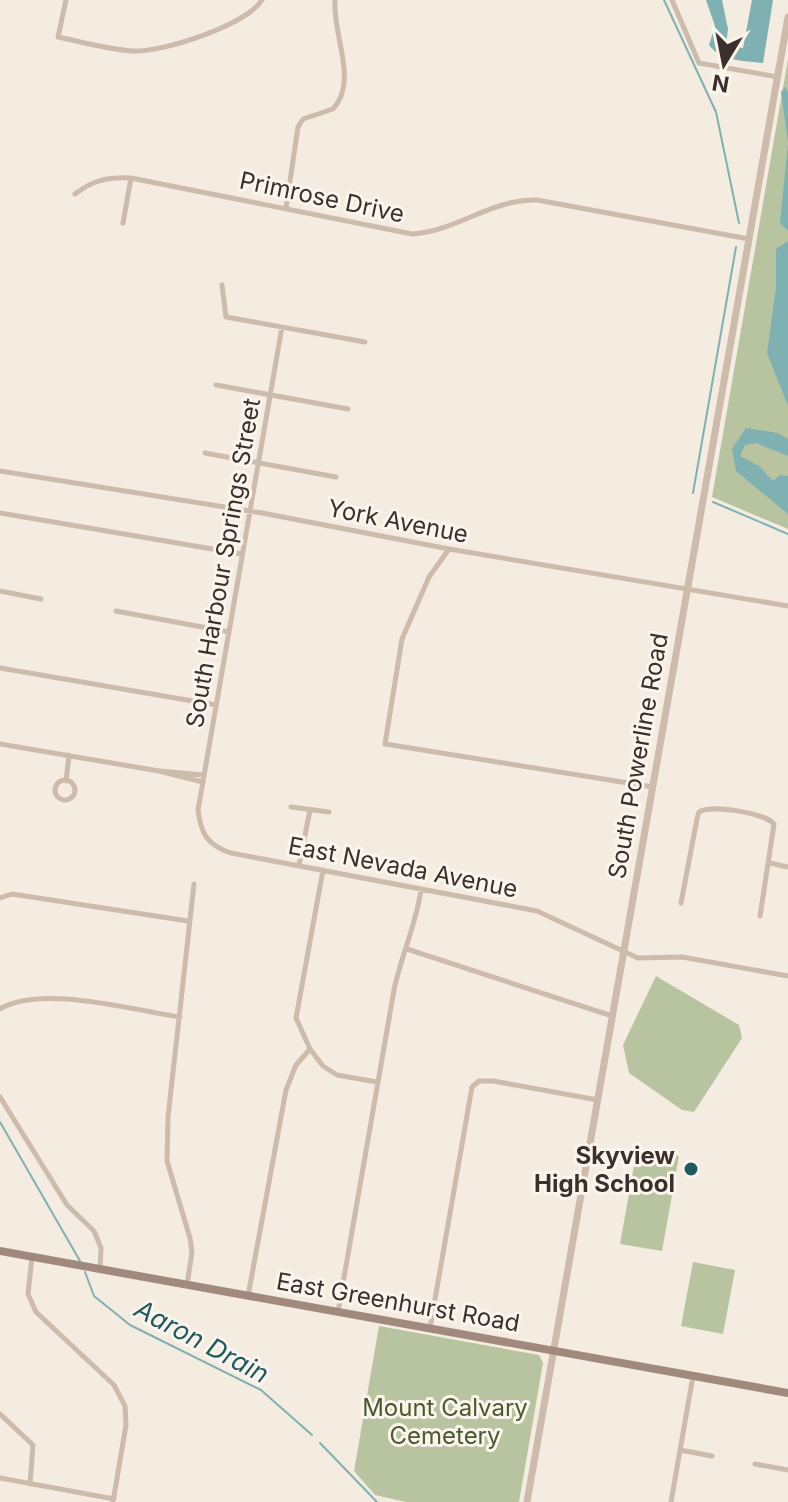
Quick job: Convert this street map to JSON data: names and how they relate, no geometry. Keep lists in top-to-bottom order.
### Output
{
  "streets": {
    "main road": ["East Greenhurst Road"],
    "street": [
      "Primrose Drive",
      "York Avenue",
      "South Harbour Springs Street",
      "South Powerline Road",
      "East Nevada Avenue"
    ]
  },
  "crossings": [
    ["Primrose Drive", "South Powerline Road"],
    ["York Avenue", "South Harbour Springs Street"],
    ["York Avenue", "South Powerline Road"],
    ["South Harbour Springs Street", "East Nevada Avenue"],
    ["South Powerline Road", "East Nevada Avenue"],
    ["South Powerline Road", "East Greenhurst Road"]
  ],
  "water": ["Aaron Drain"],
  "parks": ["Mount Calvary Cemetery"],
  "places": ["Skyview High School"],
  "north": "bottom"
}
